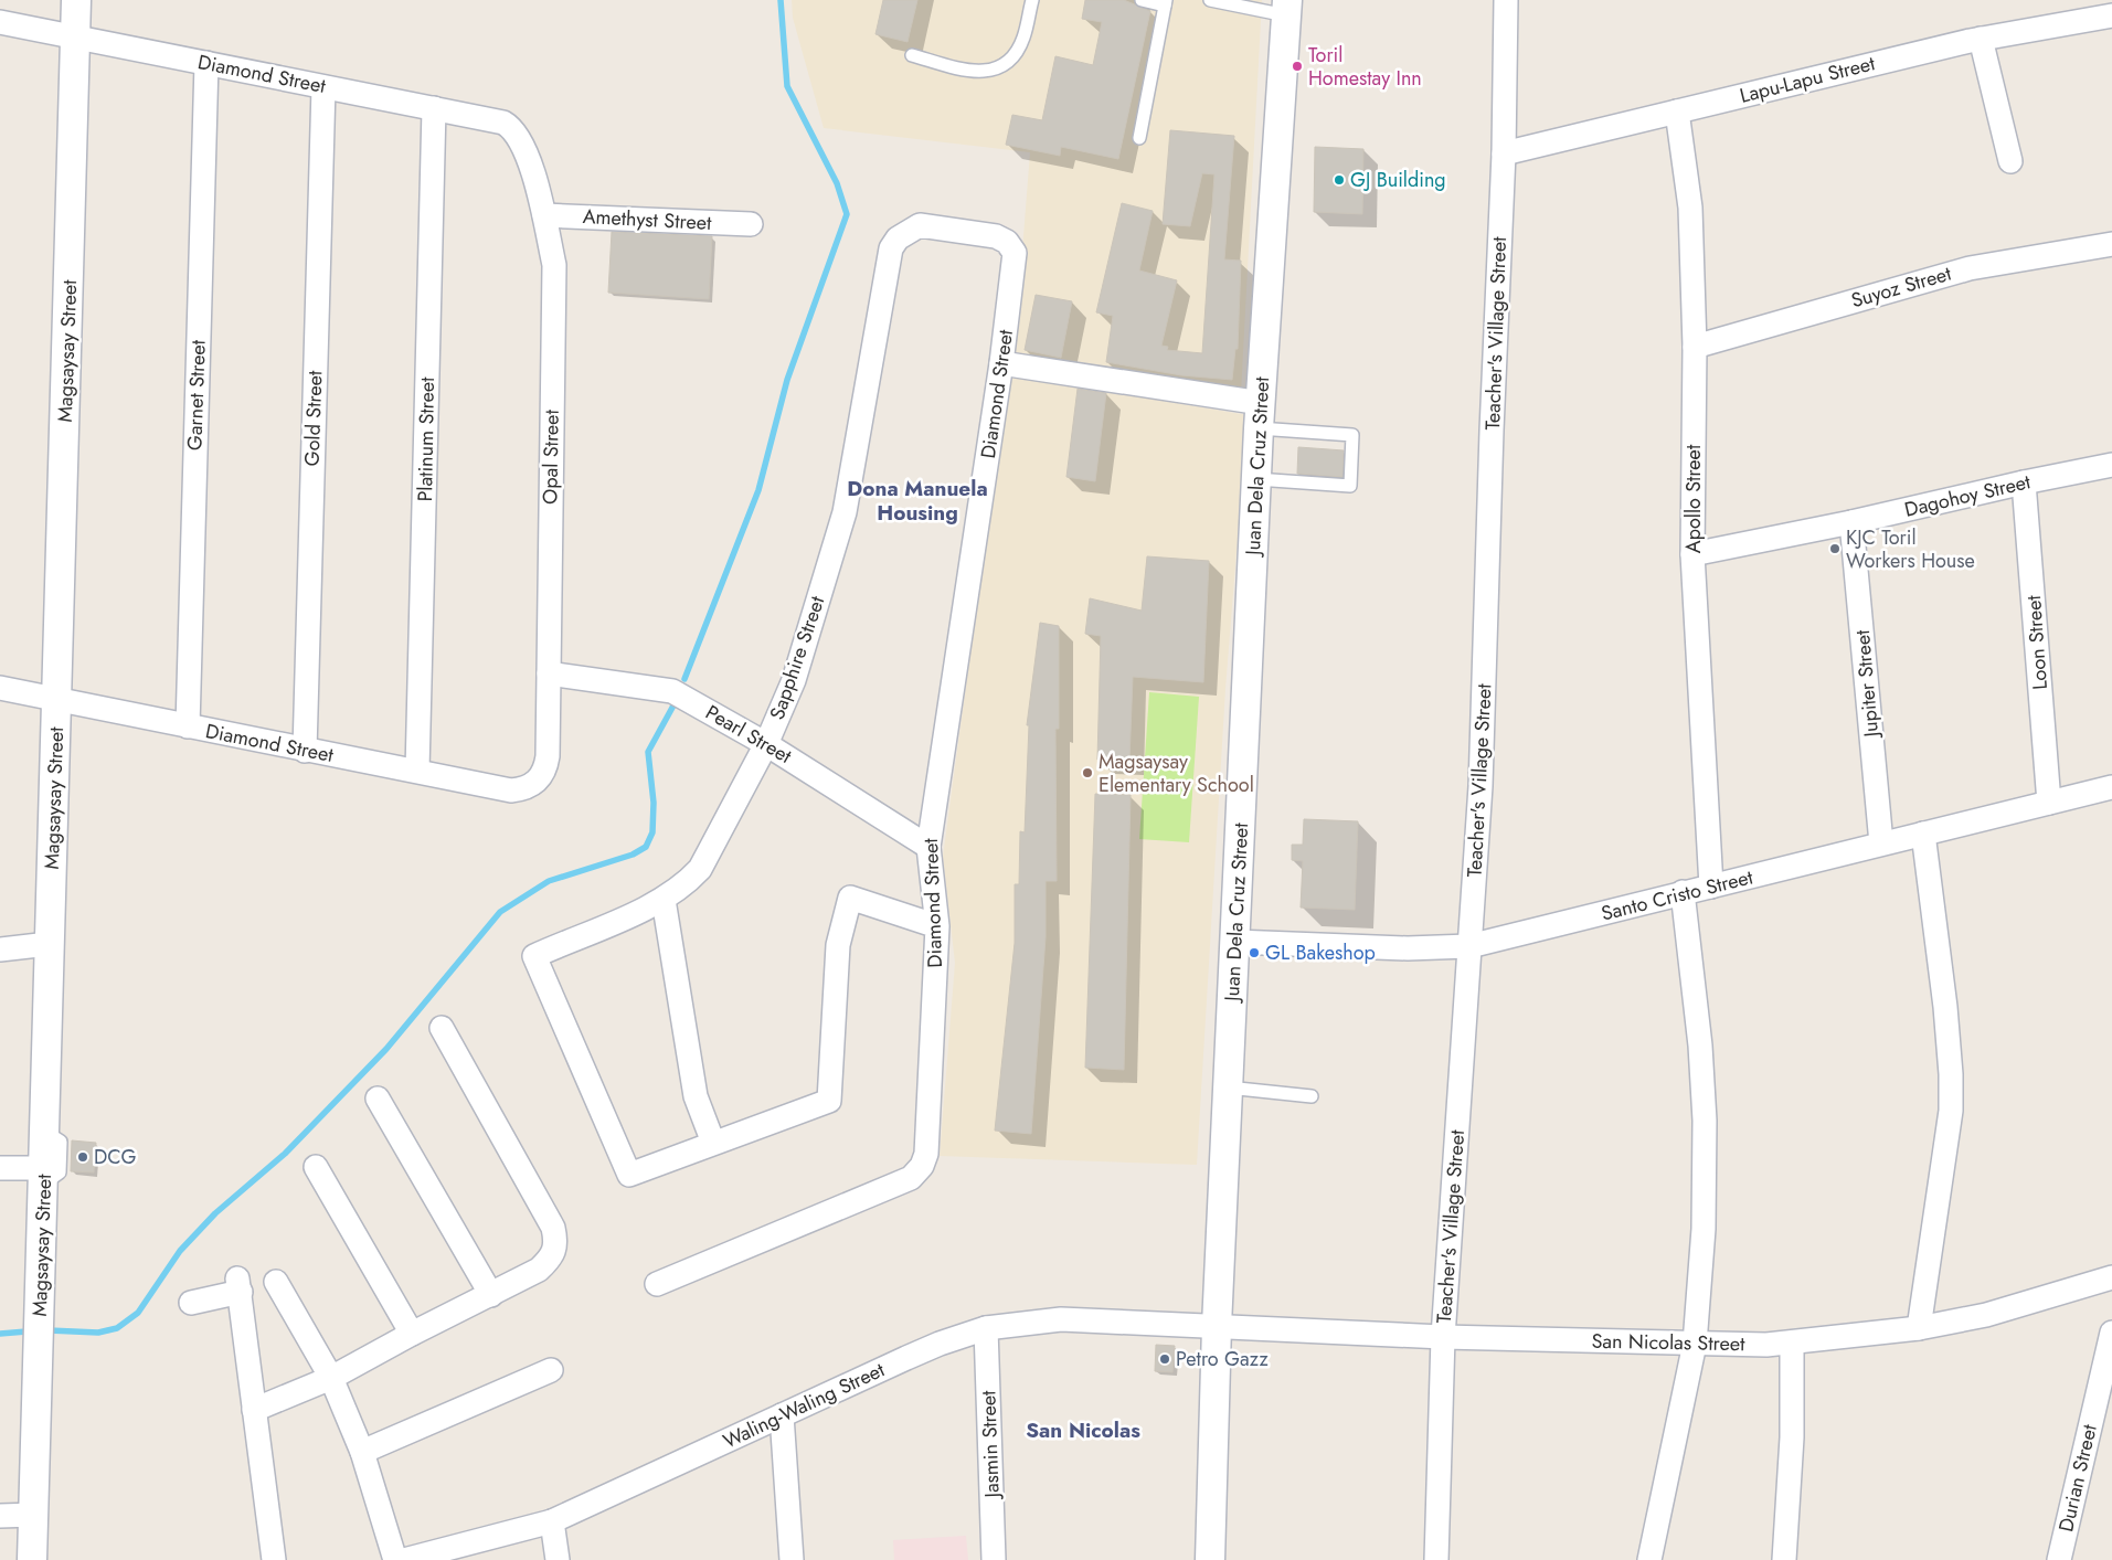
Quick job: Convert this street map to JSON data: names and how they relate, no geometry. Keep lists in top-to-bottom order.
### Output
{
  "streets": {
    "street": [
      "Diamond Street",
      "Lapu-Lapu Street",
      "Amethyst Street",
      "Suyoz Street",
      "Teacher's Village Street",
      "Magsaysay Street",
      "Garnet Street",
      "Gold Street",
      "Platinum Street",
      "Opal Street",
      "Juan Dela Cruz Street",
      "Dagohoy Street",
      "Apollo Street",
      "Loon Street",
      "Sapphire Street",
      "Jupiter Street",
      "Pearl Street",
      "Santo Cristo Street",
      "San Nicolas Street",
      "Waling-Waling Street",
      "Jasmin Street",
      "Durian Street"
    ]
  },
  "crossings": [
    ["Diamond Street", "Magsaysay Street"],
    ["Diamond Street", "Garnet Street"],
    ["Diamond Street", "Gold Street"],
    ["Diamond Street", "Platinum Street"],
    ["Diamond Street", "Opal Street"],
    ["Diamond Street", "Sapphire Street"],
    ["Diamond Street", "Pearl Street"],
    ["Lapu-Lapu Street", "Teacher's Village Street"],
    ["Lapu-Lapu Street", "Apollo Street"],
    ["Amethyst Street", "Opal Street"],
    ["Suyoz Street", "Apollo Street"],
    ["Teacher's Village Street", "Santo Cristo Street"],
    ["Teacher's Village Street", "San Nicolas Street"],
    ["Opal Street", "Pearl Street"],
    ["Juan Dela Cruz Street", "Santo Cristo Street"],
    ["Juan Dela Cruz Street", "San Nicolas Street"],
    ["Juan Dela Cruz Street", "Waling-Waling Street"],
    ["Dagohoy Street", "Apollo Street"],
    ["Dagohoy Street", "Loon Street"],
    ["Dagohoy Street", "Jupiter Street"],
    ["Apollo Street", "Santo Cristo Street"],
    ["Loon Street", "Santo Cristo Street"],
    ["Sapphire Street", "Pearl Street"],
    ["Jupiter Street", "Santo Cristo Street"],
    ["San Nicolas Street", "Waling-Waling Street"],
    ["Waling-Waling Street", "Jasmin Street"]
  ],
  "districts": ["Dona Manuela Housing", "San Nicolas"],
  "places": [
    "Toril Homestay Inn",
    "GJ Building",
    "KJC Toril Workers House",
    "Magsaysay Elementary School",
    "GL Bakeshop",
    "DCG",
    "Petro Gazz"
  ]
}
